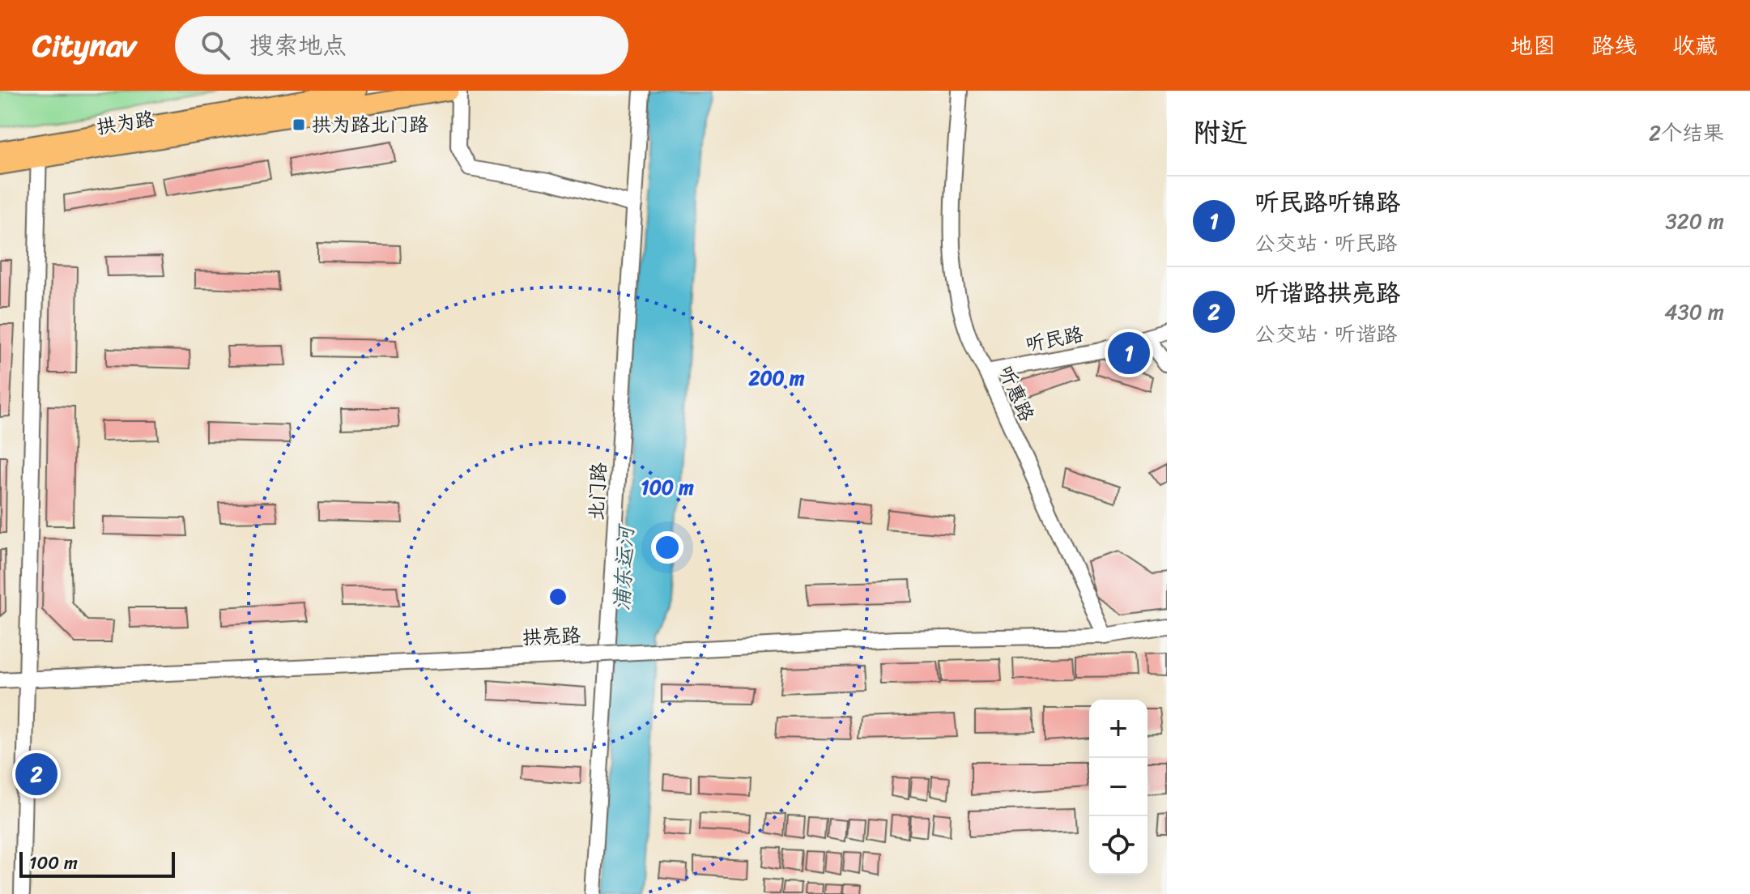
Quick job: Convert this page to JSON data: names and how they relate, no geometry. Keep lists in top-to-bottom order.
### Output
{
  "streets": {
    "main road": ["拱为路"],
    "street": [
      "听民路",
      "听惠路",
      "北门路",
      "拱亮路"
    ]
  },
  "crossings": [
    ["听民路", "听惠路"],
    ["听惠路", "拱亮路"]
  ],
  "water": ["浦东运河"],
  "places": {
    "transit": ["拱为路北门路"]
  },
  "scale_bar": "100 m",
  "page": {
    "header": "Citynav",
    "search": "搜索地点",
    "nav": ["地图", "路线", "收藏"],
    "heading": ["附近", "2个结果"],
    "list": [
      {
        "mark": "1",
        "name": "听民路听锦路",
        "note": "公交站 · 听民路",
        "value": "320 m"
      },
      {
        "mark": "2",
        "name": "听谐路拱亮路",
        "note": "公交站 · 听谐路",
        "value": "430 m"
      }
    ],
    "pins": ["1", "2"],
    "map_buttons": ["+", "−"],
    "scale": "100 m"
  },
  "rings": ["200 m", "100 m"]
}
